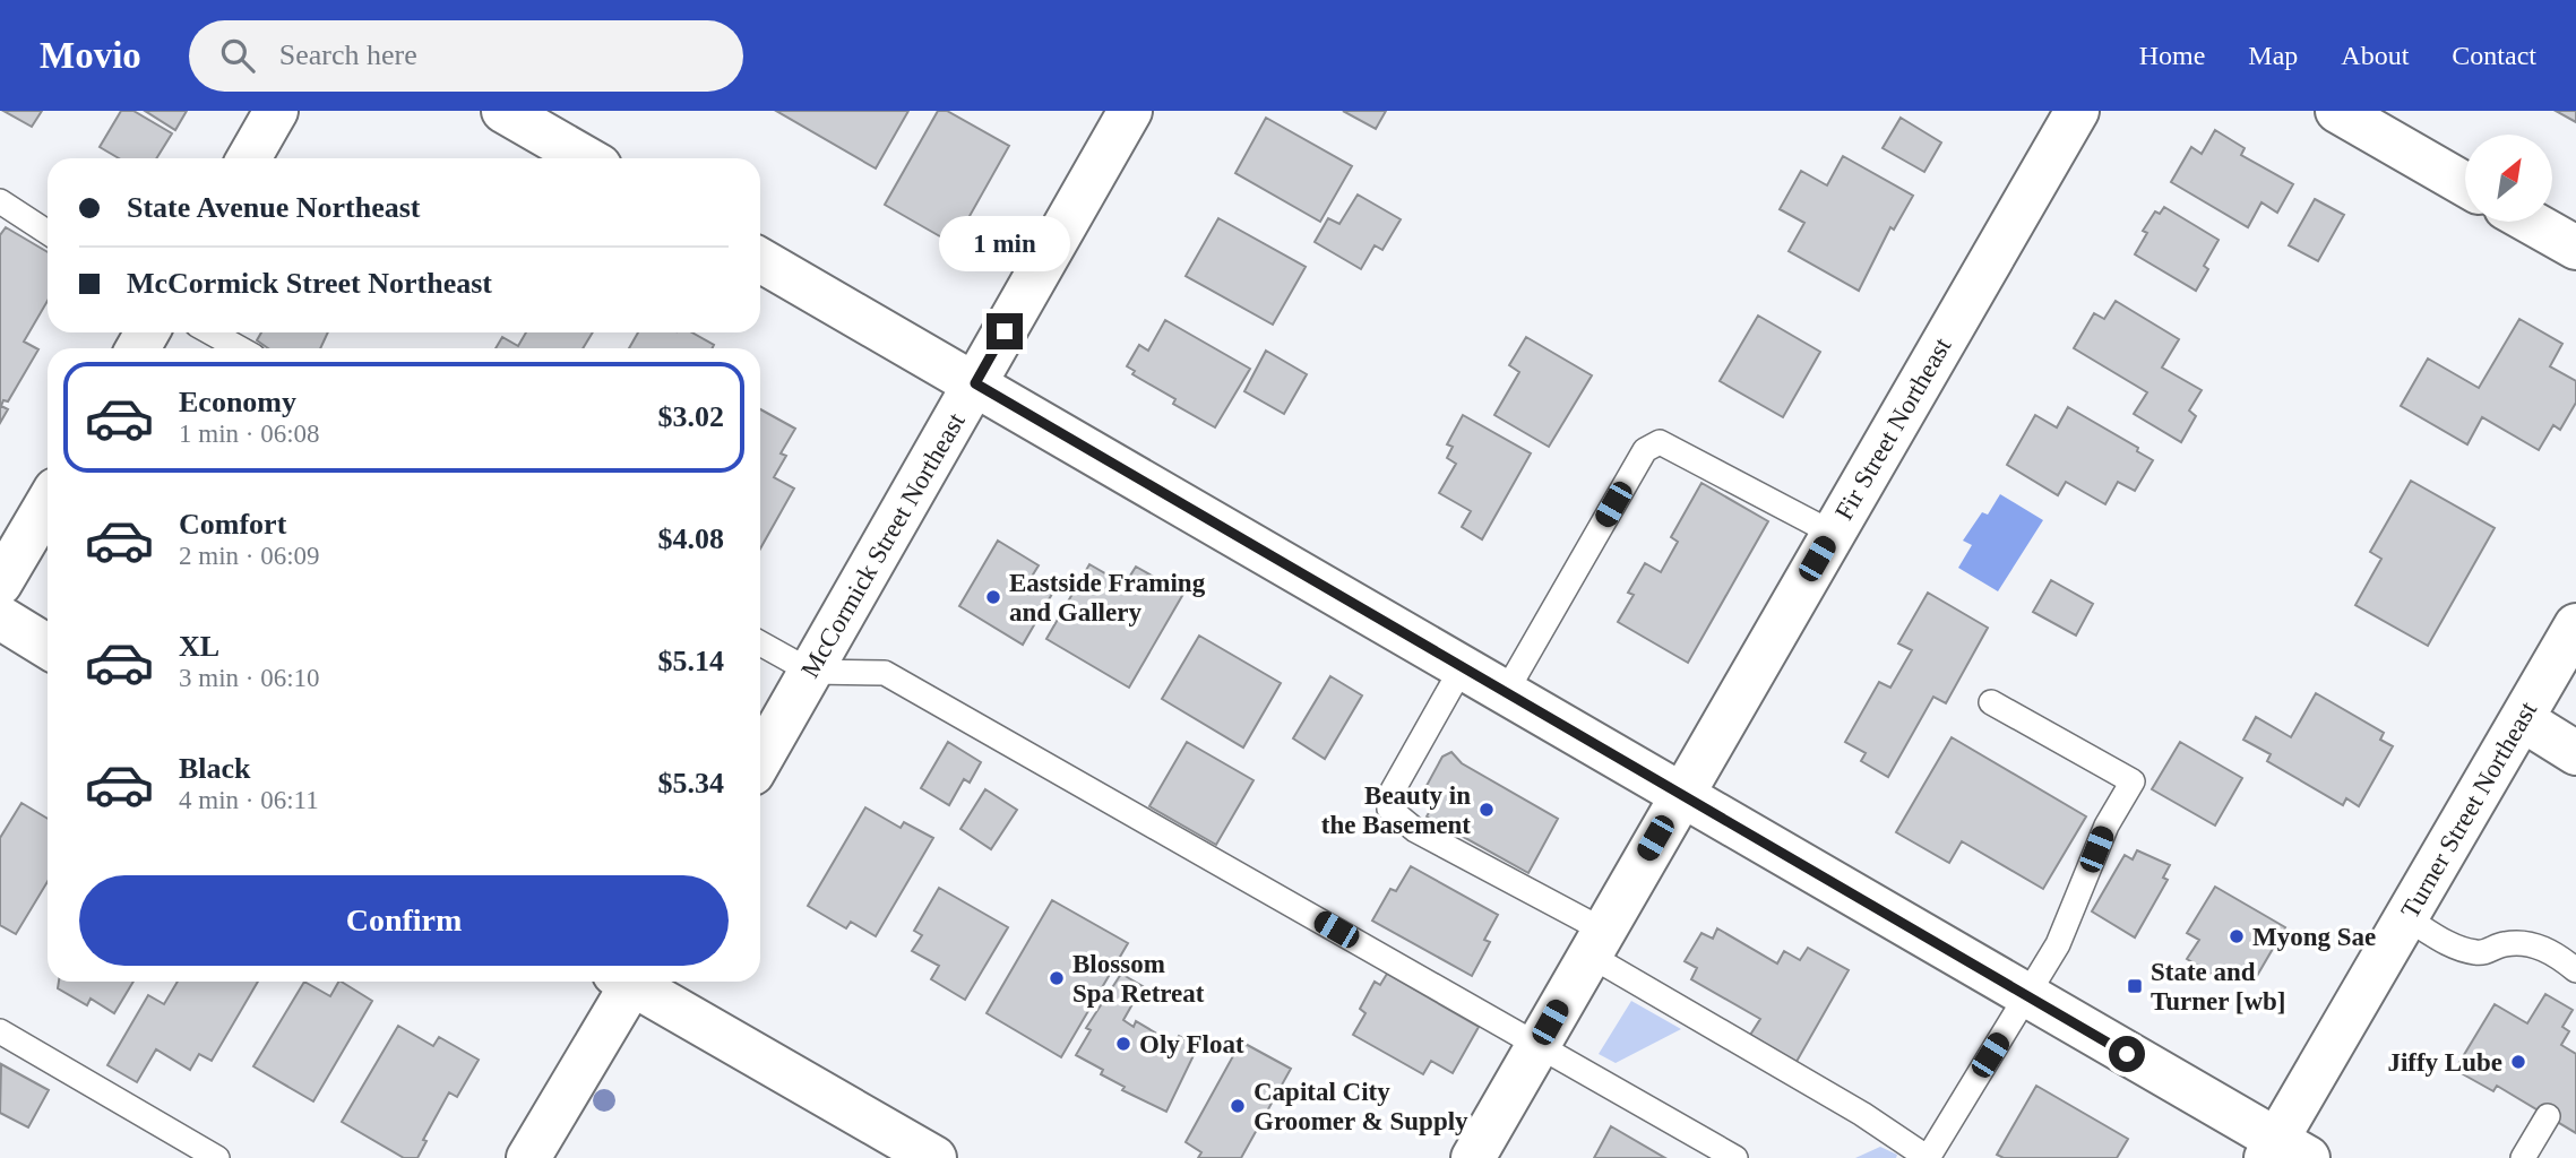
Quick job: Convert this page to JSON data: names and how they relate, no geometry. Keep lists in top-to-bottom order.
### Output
{
  "streets": {
    "street": ["Fir Street Northeast", "McCormick Street Northeast", "Turner Street Northeast"]
  },
  "places": {
    "other": [
      "Eastside Framing and Gallery",
      "Beauty in the Basement",
      "Myong Sae",
      "Blossom Spa Retreat",
      "Oly Float",
      "Jiffy Lube",
      "Capital City Groomer & Supply"
    ],
    "transit": ["State and Turner [wb]"]
  },
  "north": "top right",
  "page": {
    "header": "Movio",
    "search": "Search here",
    "nav": [
      "Home",
      "Map",
      "About",
      "Contact"
    ],
    "banner": ["State Avenue Northeast", "McCormick Street Northeast"],
    "bubble": "1 min",
    "list": [
      {
        "name": "Economy",
        "note": "1 min · 06:08",
        "value": "$3.02"
      },
      {
        "name": "Comfort",
        "note": "2 min · 06:09",
        "value": "$4.08"
      },
      {
        "name": "XL",
        "note": "3 min · 06:10",
        "value": "$5.14"
      },
      {
        "name": "Black",
        "note": "4 min · 06:11",
        "value": "$5.34"
      }
    ],
    "buttons": "Confirm"
  }
}
